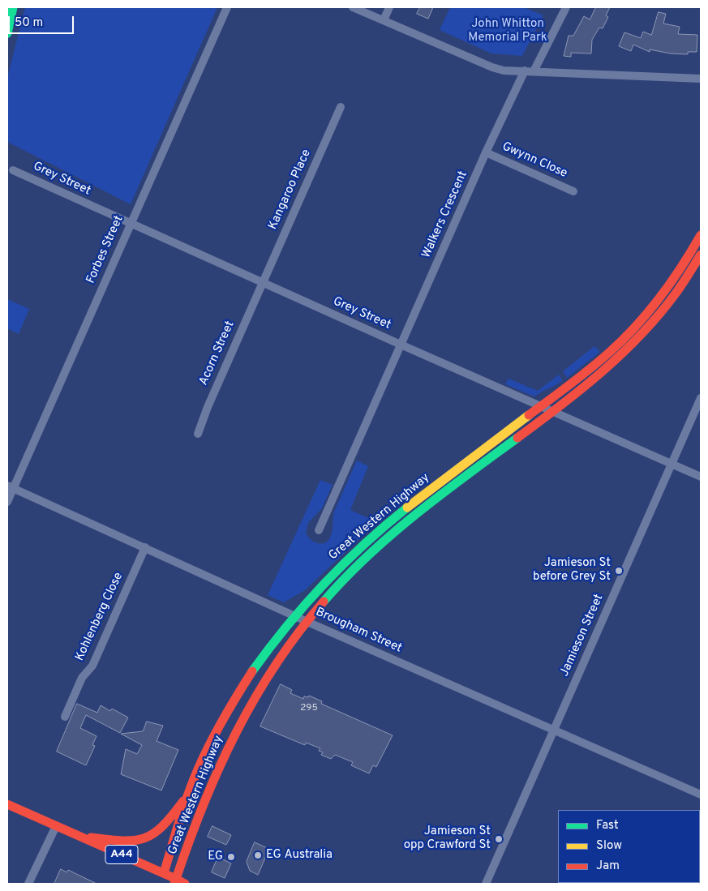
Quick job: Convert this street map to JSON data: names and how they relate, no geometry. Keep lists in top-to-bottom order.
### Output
{
  "streets": {
    "main road": ["Great Western Highway", "A44"],
    "street": [
      "Gwynn Close",
      "Grey Street",
      "Kangaroo Place",
      "Walkers Crescent",
      "Forbes Street",
      "Acorn Street",
      "Kohlenberg Close",
      "Brougham Street",
      "Jamieson Street"
    ]
  },
  "crossings": [
    ["Gwynn Close", "Walkers Crescent"],
    ["Grey Street", "Kangaroo Place"],
    ["Grey Street", "Walkers Crescent"],
    ["Grey Street", "Forbes Street"],
    ["Grey Street", "Acorn Street"],
    ["Grey Street", "Great Western Highway"],
    ["Grey Street", "Jamieson Street"],
    ["Kangaroo Place", "Acorn Street"],
    ["Forbes Street", "Brougham Street"],
    ["Great Western Highway", "Brougham Street"],
    ["Great Western Highway", "A44"],
    ["Kohlenberg Close", "Brougham Street"],
    ["Brougham Street", "Jamieson Street"]
  ],
  "parks": ["John Whitton Memorial Park"],
  "places": [
    "Jamieson St before Grey St",
    "Jamieson St opp Crawford St",
    "EG Australia",
    "EG"
  ],
  "house_numbers": ["295"],
  "legend": ["Fast", "Slow", "Jam"],
  "scale_bar": "50 m"
}
